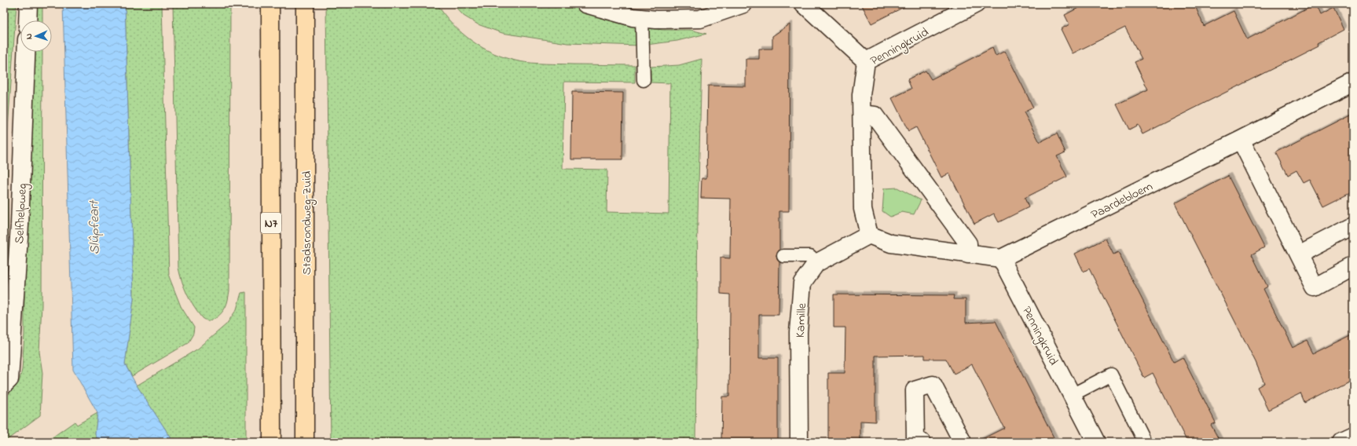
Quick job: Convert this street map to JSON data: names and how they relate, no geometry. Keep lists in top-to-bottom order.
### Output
{
  "streets": {
    "highway": ["N7", "Stadsrondweg-Zuid"],
    "street": [
      "Penningkruid",
      "Paardebloem",
      "Selfhelpweg",
      "Kamille"
    ]
  },
  "crossings": [
    ["Penningkruid", "Paardebloem"],
    ["Penningkruid", "Kamille"]
  ],
  "water": ["Slûpfeart"],
  "north": "left"
}
